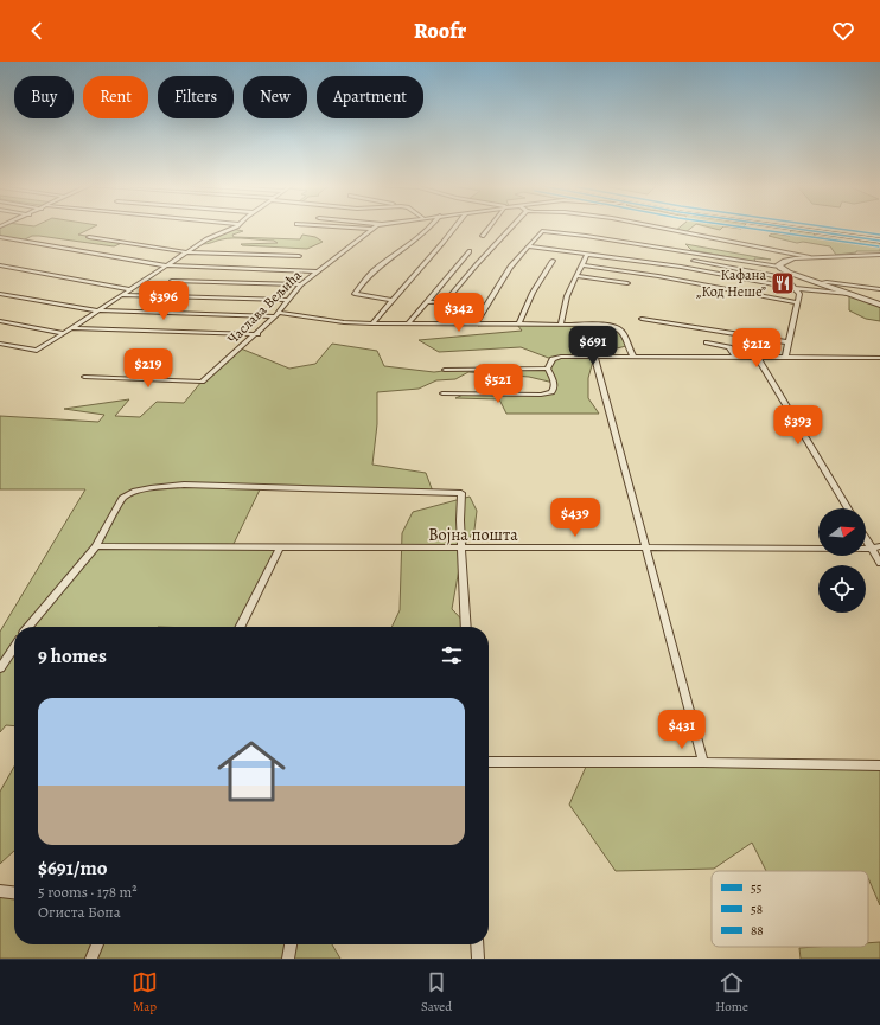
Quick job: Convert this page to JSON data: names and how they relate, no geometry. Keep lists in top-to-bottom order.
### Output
{
  "streets": {
    "street": ["Часлава Вељића", "Војна пошта"]
  },
  "places": {
    "restaurant": ["Кафана „Код Неше”"]
  },
  "lines": ["transit line 55", "transit line 58", "transit line 88"],
  "legend": ["55", "58", "88"],
  "north": "right",
  "page": {
    "header": "Roofr",
    "chip": [
      "Buy",
      "Rent",
      "Filters",
      "New",
      "Apartment"
    ],
    "price": [
      "$396",
      "$342",
      "$691",
      "$212",
      "$219",
      "$521",
      "$393",
      "$439",
      "$431"
    ],
    "heading": "9 homes",
    "list": [
      {
        "name": "$691/mo",
        "note": "5 rooms · 178 m² · Огиста Бопа"
      }
    ],
    "tabs": ["Map", "Saved", "Home"]
  }
}
